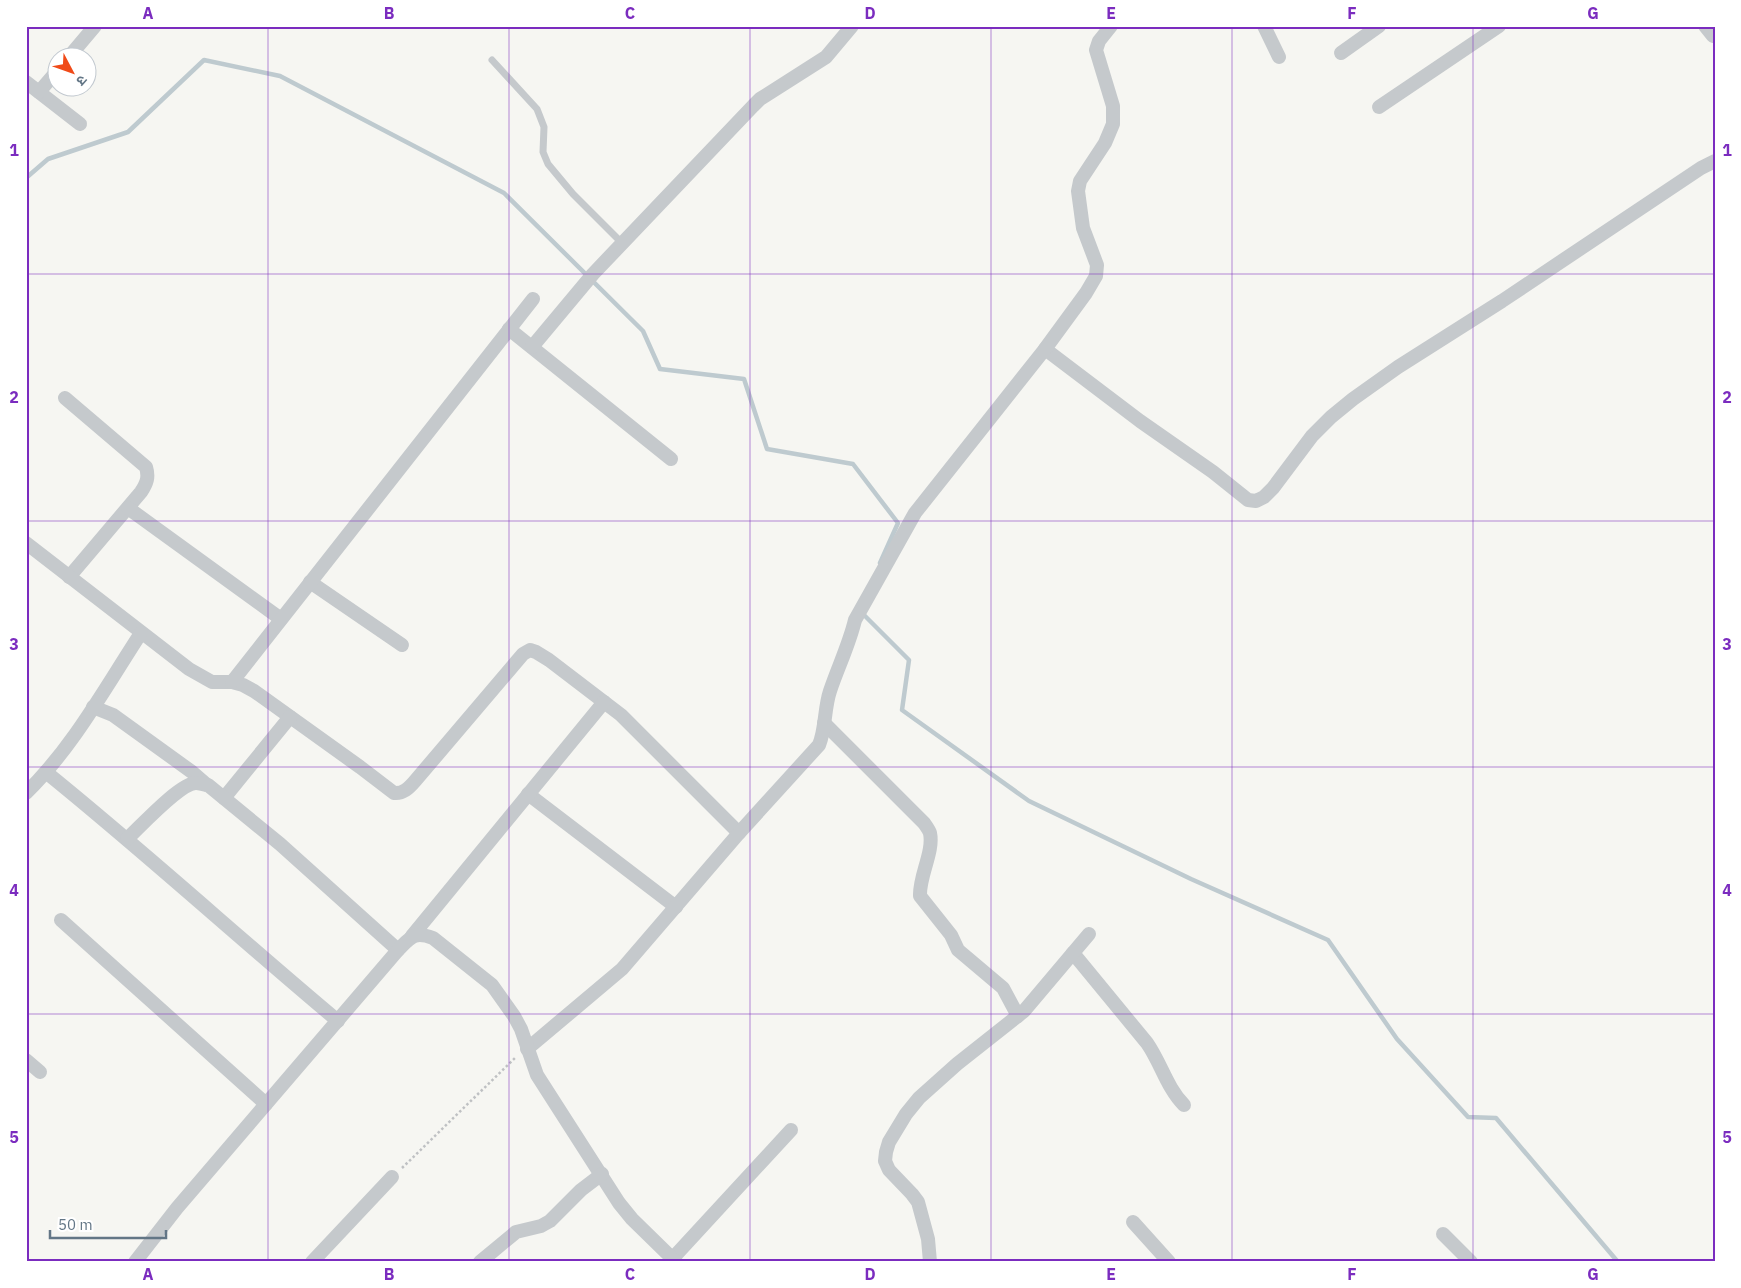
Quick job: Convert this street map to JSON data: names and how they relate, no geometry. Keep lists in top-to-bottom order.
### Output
{
  "scale_bar": "50 m",
  "north": "bottom right",
  "grid": {
    "columns": [
      "A",
      "B",
      "C",
      "D",
      "E",
      "F",
      "G"
    ],
    "rows": [
      "1",
      "2",
      "3",
      "4",
      "5"
    ]
  }
}
